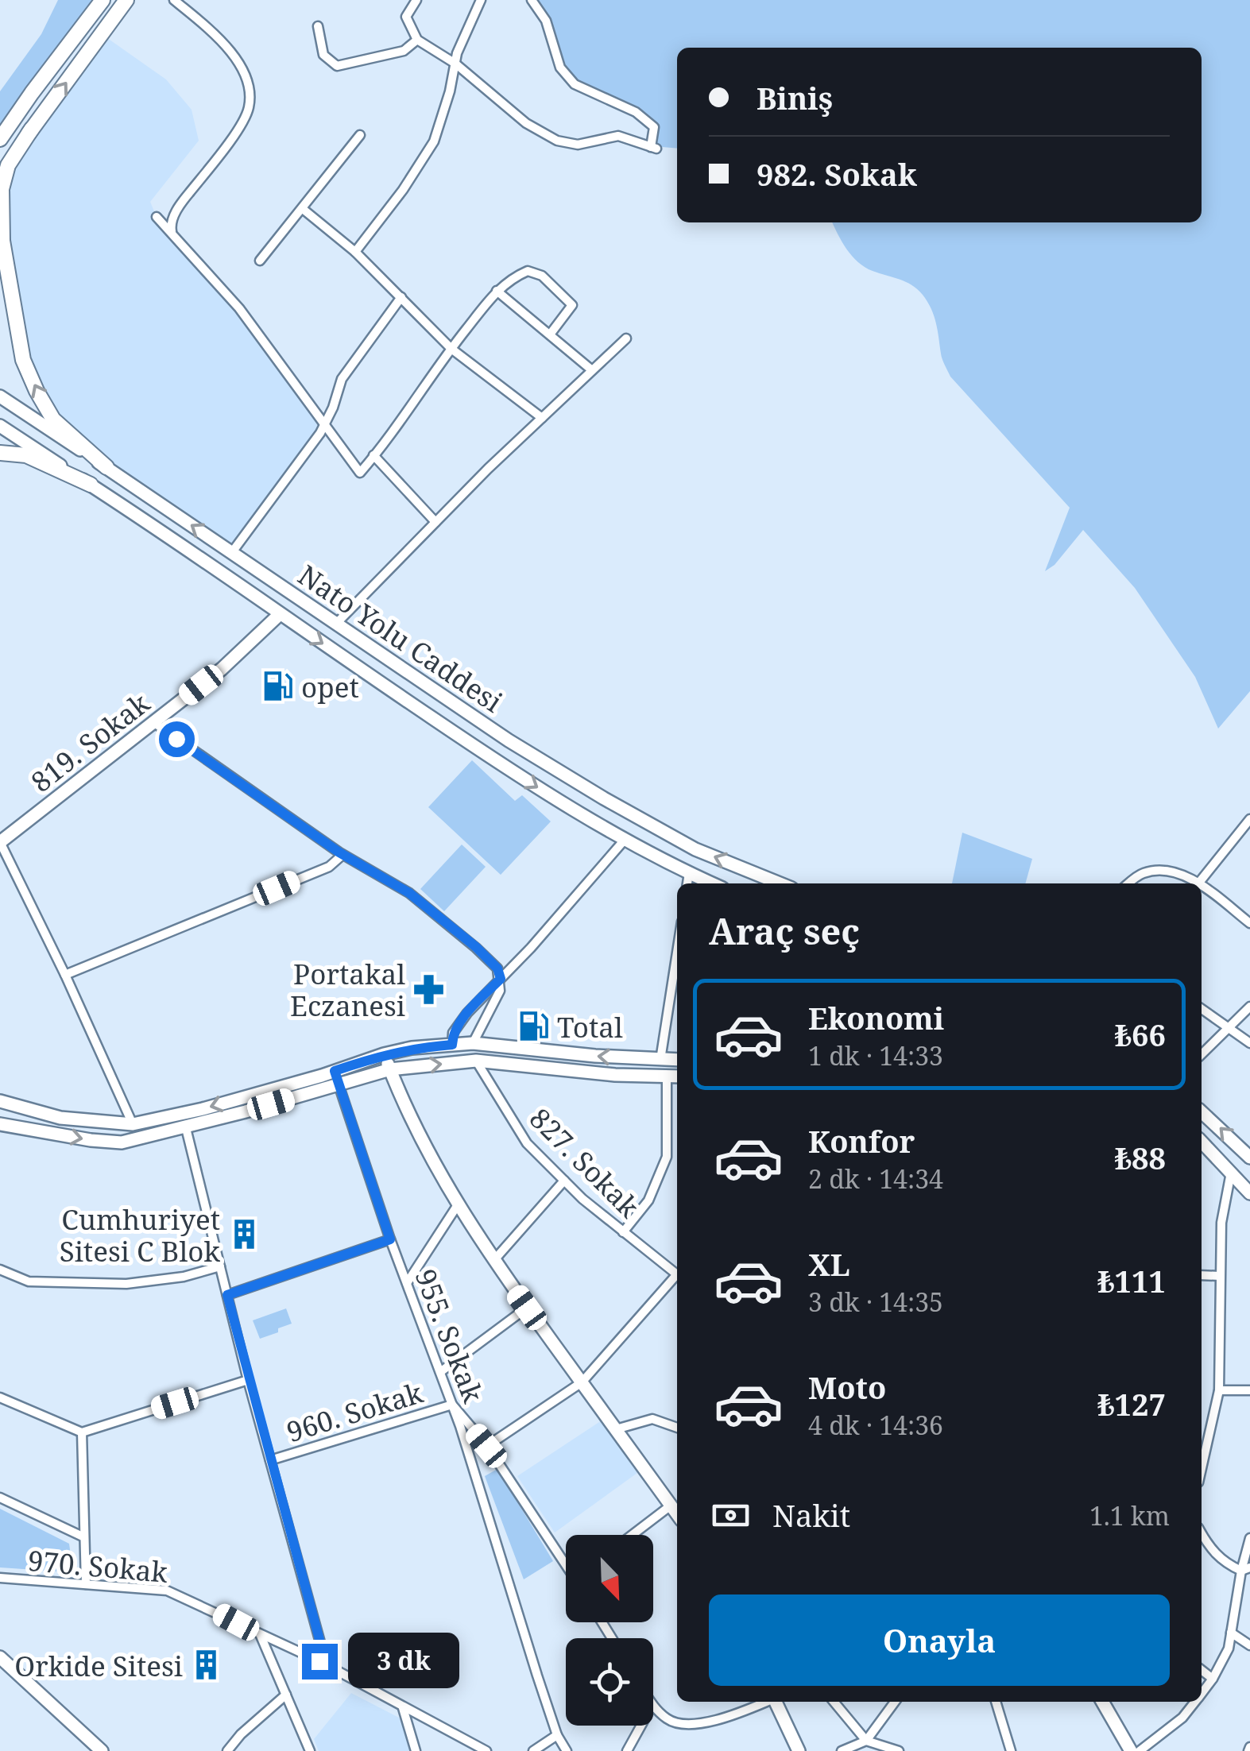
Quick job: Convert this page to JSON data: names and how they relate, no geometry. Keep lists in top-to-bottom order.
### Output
{
  "streets": {
    "main road": ["Nato Yolu Caddesi", "819. Sokak"],
    "street": [
      "827. Sokak",
      "955. Sokak",
      "960. Sokak",
      "970. Sokak"
    ]
  },
  "crossings": [
    ["Nato Yolu Caddesi", "819. Sokak"],
    ["955. Sokak", "960. Sokak"]
  ],
  "places": {
    "fuel station": ["opet", "Total"],
    "pharmacy": ["Portakal Eczanesi"],
    "building": ["Cumhuriyet Sitesi C Blok", "Orkide Sitesi"]
  },
  "north": "bottom right",
  "page": {
    "banner": ["Biniş", "982. Sokak"],
    "heading": "Araç seç",
    "list": [
      {
        "name": "Ekonomi",
        "note": "1 dk · 14:33",
        "value": "₺66"
      },
      {
        "name": "Konfor",
        "note": "2 dk · 14:34",
        "value": "₺88"
      },
      {
        "name": "XL",
        "note": "3 dk · 14:35",
        "value": "₺111"
      },
      {
        "name": "Moto",
        "note": "4 dk · 14:36",
        "value": "₺127"
      }
    ],
    "pay": ["Nakit", "1.1 km"],
    "buttons": "Onayla",
    "bubble": "3 dk"
  }
}
